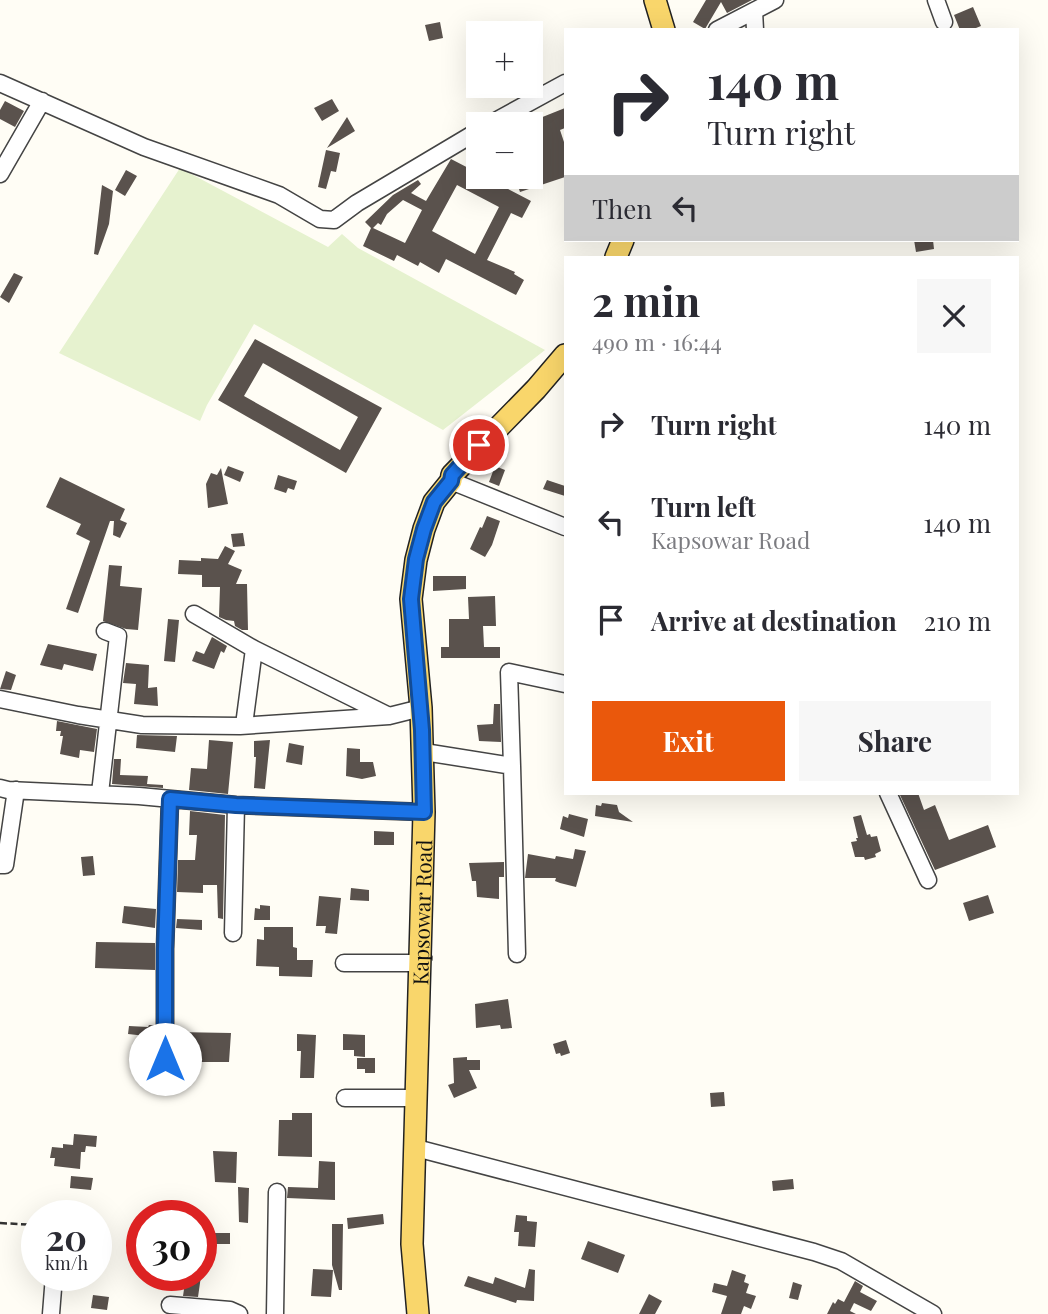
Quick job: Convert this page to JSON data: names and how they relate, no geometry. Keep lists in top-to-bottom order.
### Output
{
  "streets": {
    "main road": ["Kapsowar Road"]
  },
  "page": {
    "map_buttons": ["+", "−"],
    "turn": ["140 m", "Turn right"],
    "then": "Then",
    "heading": ["2 min", "490 m · 16:44"],
    "list": [
      {
        "name": "Turn right",
        "value": "140 m"
      },
      {
        "name": "Turn left",
        "note": "Kapsowar Road",
        "value": "140 m"
      },
      {
        "name": "Arrive at destination",
        "value": "210 m"
      }
    ],
    "buttons": ["Exit", "Share"],
    "speed": "20 km/h",
    "limit": "30"
  }
}
